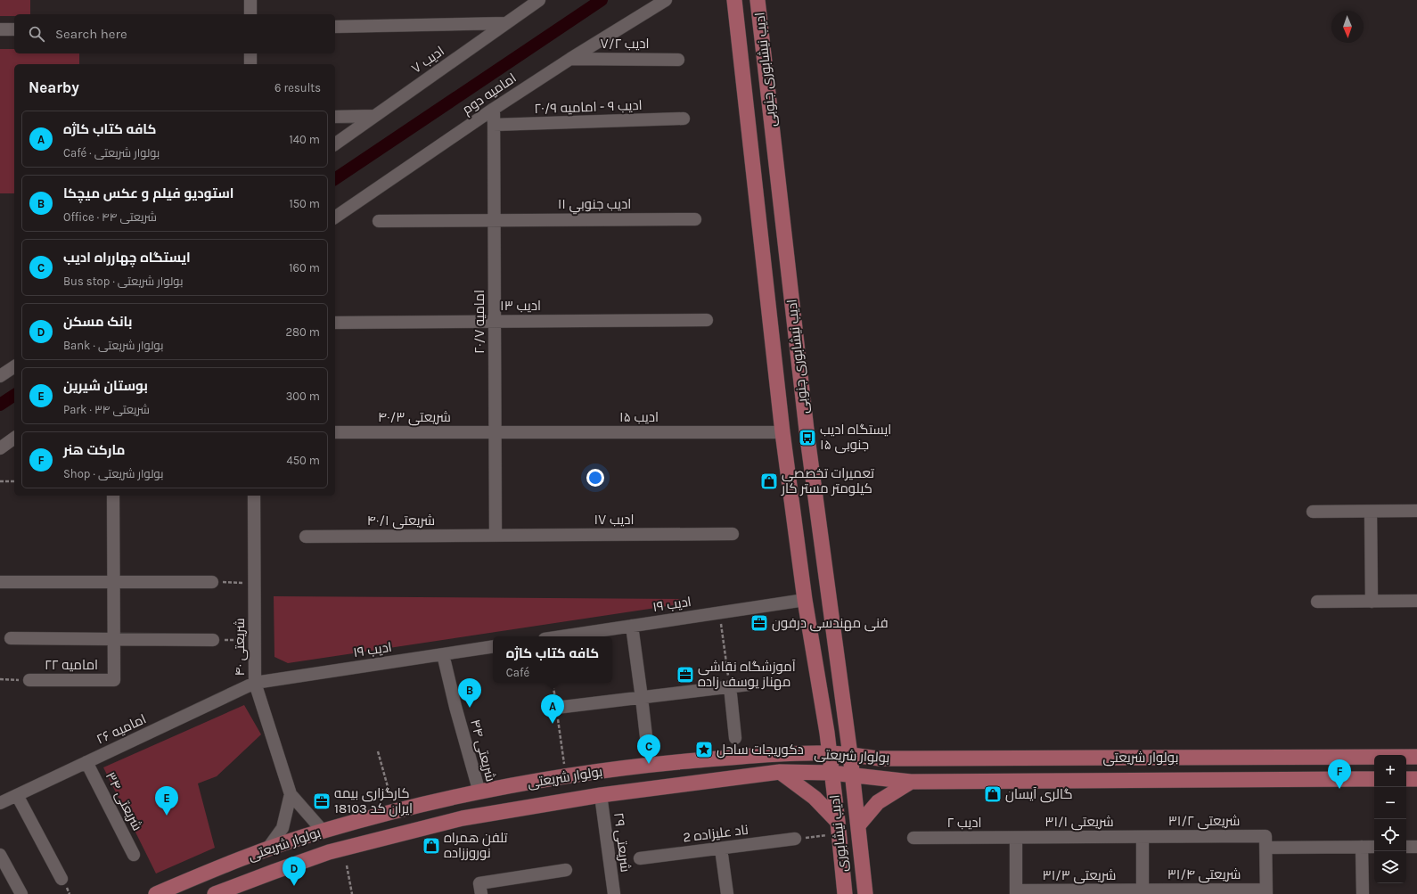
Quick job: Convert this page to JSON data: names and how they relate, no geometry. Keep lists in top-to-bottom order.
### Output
{
  "streets": {
    "main road": ["ادیب نیشابوری جنوبی", "بولوار شریعتی", "ادیب نیشابوری"],
    "street": [
      "ادیب ۷/۲",
      "ادیب ۷",
      "امامیه دوم",
      "ادیب ۹ - امامیه ۲۰/۹",
      "ادیب جنوبي ١١",
      "ادیب ۱۳",
      "امامیه ۲۰/۷",
      "شریعتی ۴۰/۳",
      "ادیب ۱۵",
      "ادیب ۱۷",
      "شریعتی ۴۰/۱",
      "ادیب ۱۹",
      "شریعتی ۴۰",
      "امامیه ۲۲",
      "امامیه ۲۶",
      "شریعتی ۴۴",
      "شریعتی ۳۴",
      "شریعتی ۳۱/۲",
      "شریعتی ۳۱/۱",
      "ادیب ۲",
      "ناد علیزاده 2",
      "شریعتی ۲۹",
      "شریعتی ۳۱/۴",
      "شریعتی ۳۱/۳"
    ]
  },
  "crossings": [
    ["ادیب ۷/۲", "امامیه دوم"],
    ["ادیب نیشابوری جنوبی", "ادیب ۱۵"],
    ["ادیب نیشابوری جنوبی", "ادیب ۱۹"],
    ["ادیب نیشابوری جنوبی", "بولوار شریعتی"],
    ["ادیب نیشابوری جنوبی", "ادیب نیشابوری"],
    ["امامیه دوم", "امامیه ۲۰/۷"],
    ["ادیب ۹ - امامیه ۲۰/۹", "امامیه ۲۰/۷"],
    ["ادیب جنوبي ١١", "امامیه ۲۰/۷"],
    ["ادیب ۱۳", "امامیه ۲۰/۷"],
    ["امامیه ۲۰/۷", "شریعتی ۴۰/۳"],
    ["امامیه ۲۰/۷", "ادیب ۱۵"],
    ["امامیه ۲۰/۷", "ادیب ۱۷"],
    ["امامیه ۲۰/۷", "شریعتی ۴۰/۱"],
    ["شریعتی ۴۰/۳", "ادیب ۱۵"],
    ["ادیب ۱۷", "شریعتی ۴۰/۱"],
    ["ادیب ۱۹", "شریعتی ۴۰"],
    ["ادیب ۱۹", "امامیه ۲۶"],
    ["ادیب ۱۹", "شریعتی ۴۴"],
    ["شریعتی ۴۰", "امامیه ۲۶"],
    ["شریعتی ۴۰", "بولوار شریعتی"],
    ["امامیه ۲۶", "شریعتی ۳۴"],
    ["شریعتی ۴۴", "بولوار شریعتی"],
    ["بولوار شریعتی", "ادیب نیشابوری"],
    ["بولوار شریعتی", "شریعتی ۲۹"],
    ["شریعتی ۳۱/۲", "شریعتی ۳۱/۱"],
    ["شریعتی ۳۱/۱", "ادیب ۲"],
    ["شریعتی ۳۱/۴", "شریعتی ۳۱/۳"]
  ],
  "places": {
    "bus stop": ["ایستگاه ادیب جنوبی ۱۵"],
    "shop": ["تعمیرات تخصصی کیلومتر مستر کار", "گالری آيسان", "تلفن همراه نوروززاده"],
    "office": ["فنی مهندسی درفون", "آموزشگاه نقاشی مهناز یوسف زاده", "کارگزاری بیمه ایران کد 18103"],
    "place": ["دکوریجات ساحل"]
  },
  "north": "bottom",
  "page": {
    "search": "Search here",
    "heading": ["Nearby", "6 results"],
    "list": [
      {
        "mark": "A",
        "name": "کافه کتاب کاژه",
        "note": "Café · بولوار شریعتی",
        "value": "140 m"
      },
      {
        "mark": "B",
        "name": "استودیو فیلم و عکس میچکا",
        "note": "Office · شریعتی ۴۴",
        "value": "150 m"
      },
      {
        "mark": "C",
        "name": "ایستگاه چهارراه ادیب",
        "note": "Bus stop · بولوار شریعتی",
        "value": "160 m"
      },
      {
        "mark": "D",
        "name": "بانک مسکن",
        "note": "Bank · بولوار شریعتی",
        "value": "280 m"
      },
      {
        "mark": "E",
        "name": "بوستان شیرین",
        "note": "Park · شریعتی ۳۴",
        "value": "300 m"
      },
      {
        "mark": "F",
        "name": "مارکت هنر",
        "note": "Shop · بولوار شریعتی",
        "value": "450 m"
      }
    ],
    "popup": ["کافه کتاب کاژه", "Café"],
    "pins": [
      "B",
      "A",
      "C",
      "F",
      "E",
      "D"
    ],
    "map_buttons": ["+", "−"]
  }
}
